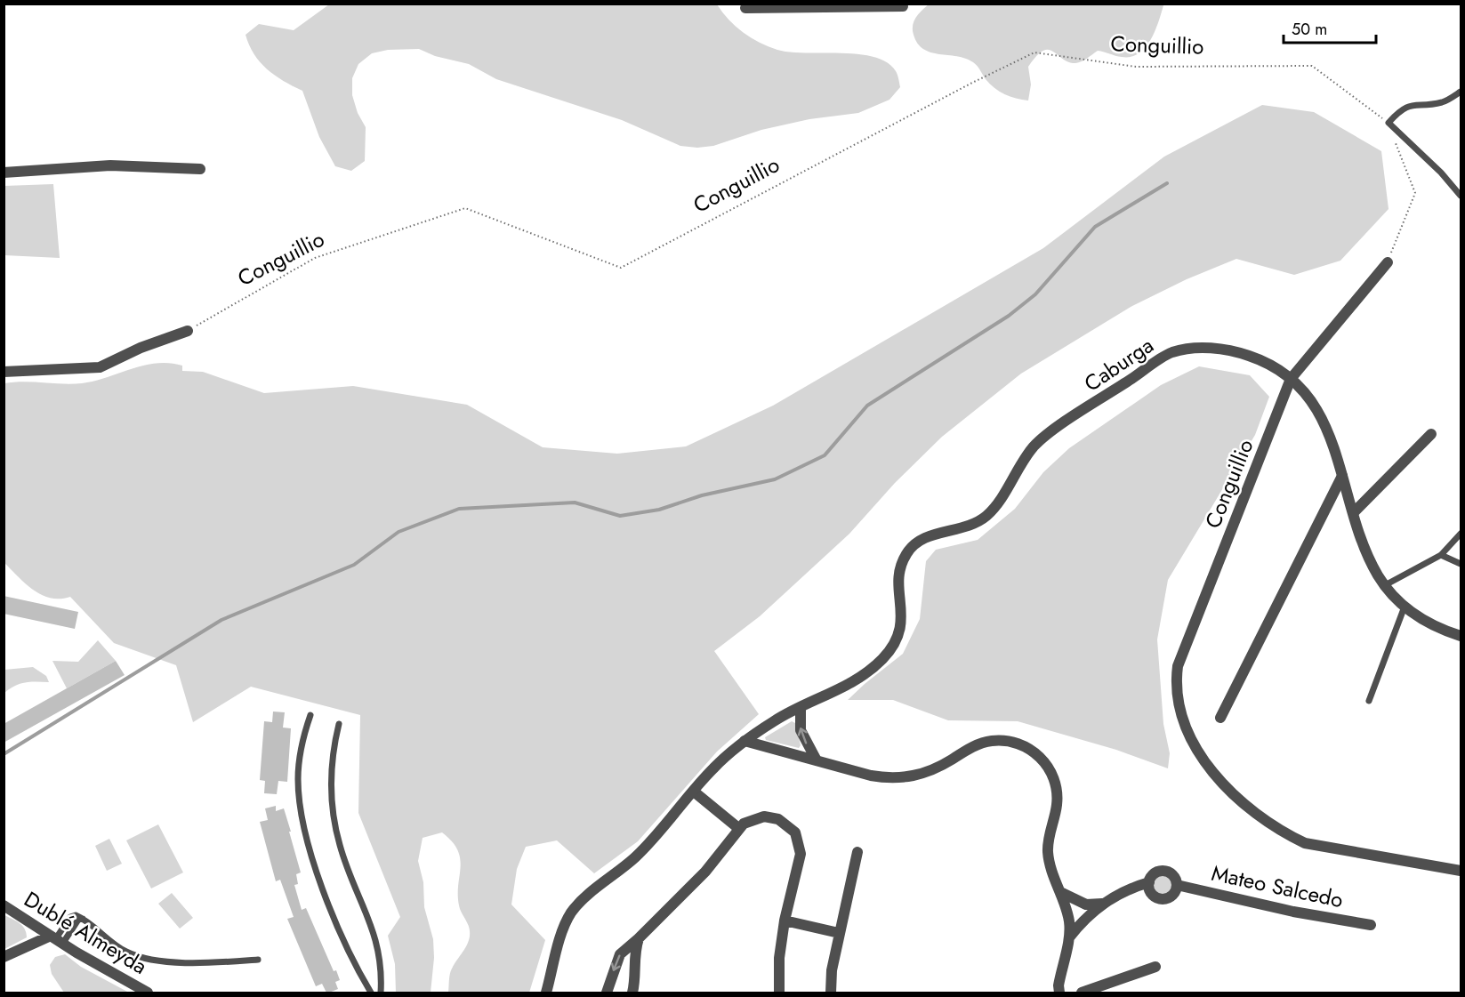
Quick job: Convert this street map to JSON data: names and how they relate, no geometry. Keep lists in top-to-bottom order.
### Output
{
  "streets": {
    "street": [
      "Conguillio",
      "Caburga",
      "Mateo Salcedo",
      "Dublé Almeyda"
    ]
  },
  "crossings": [
    ["Conguillio", "Caburga"]
  ],
  "scale_bar": "50 m"
}
